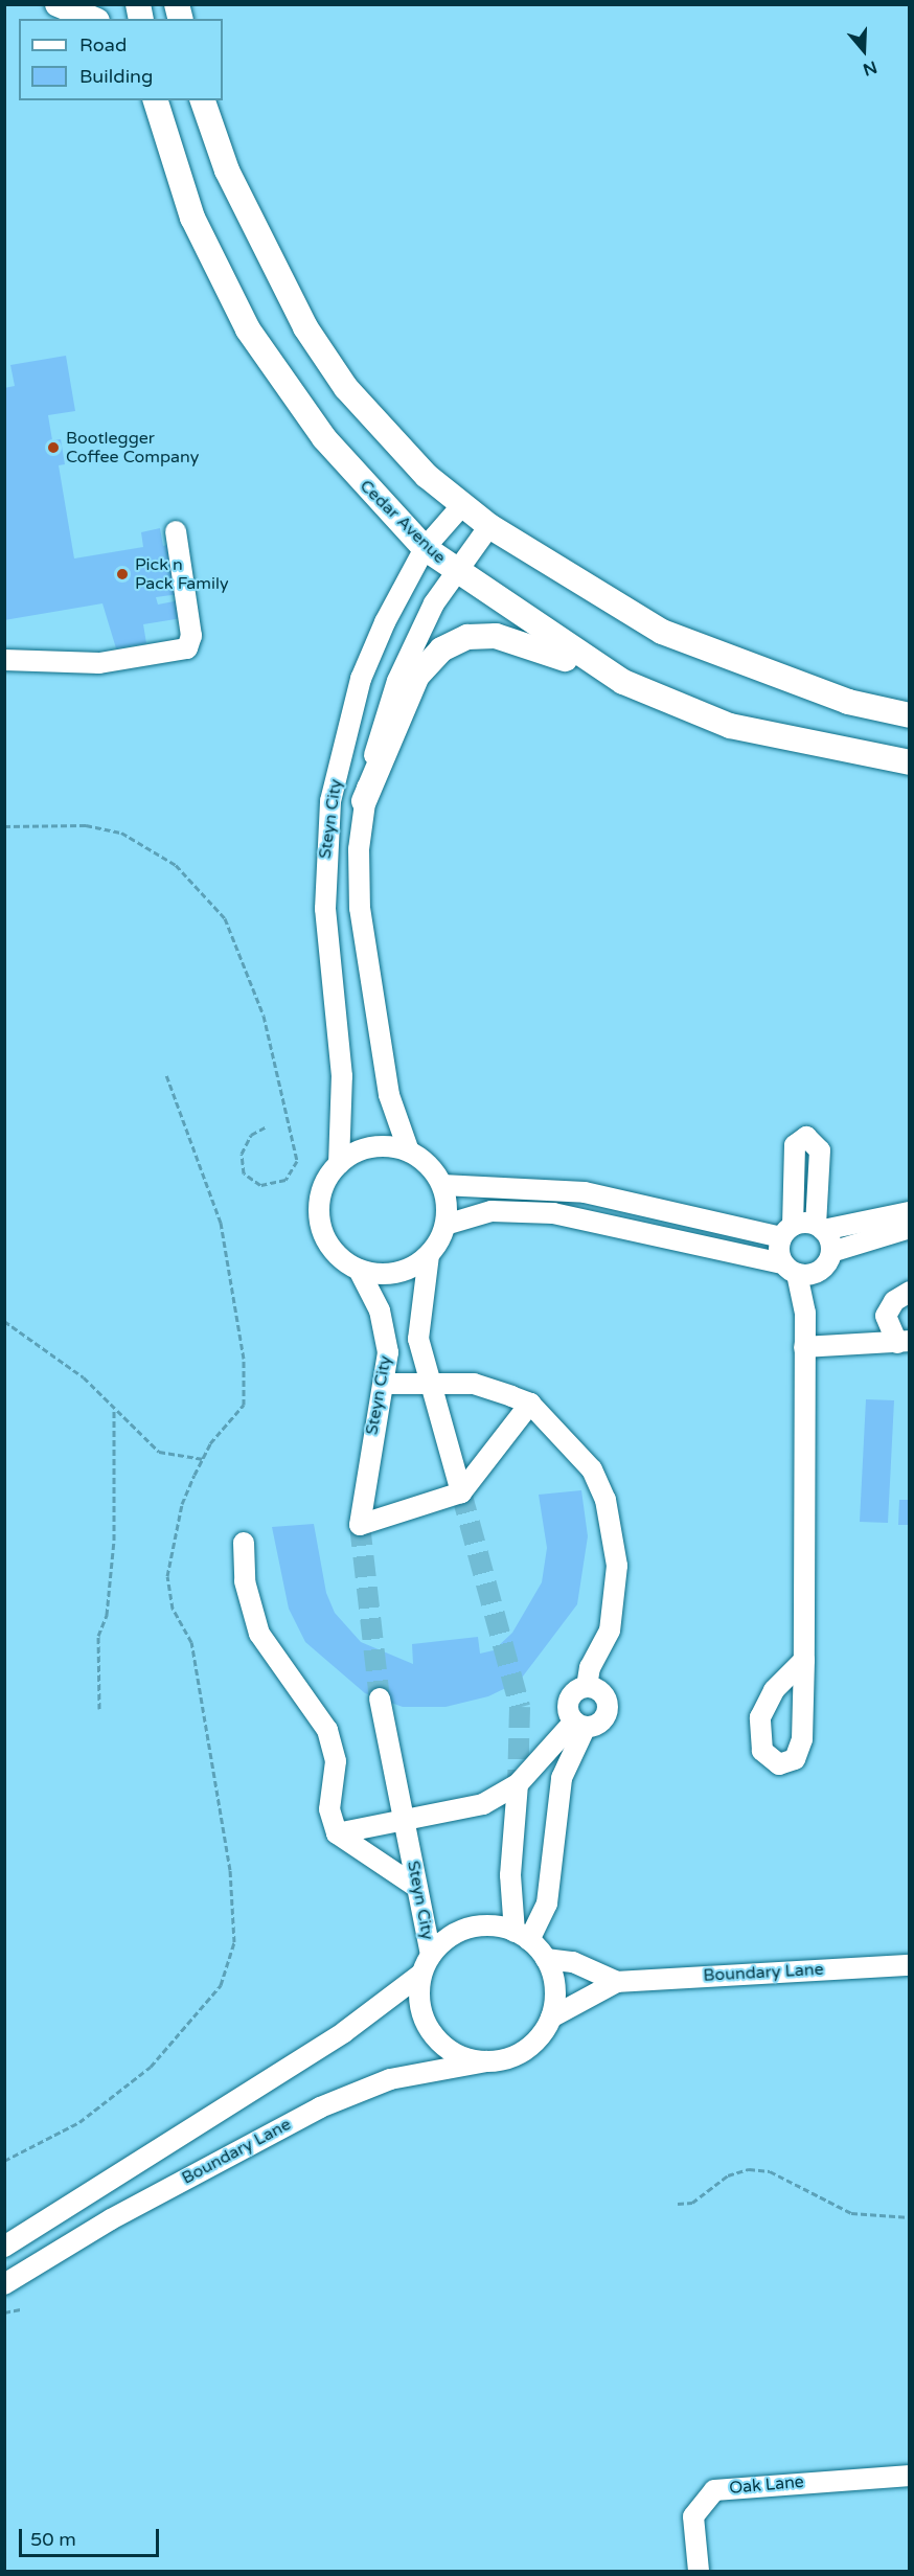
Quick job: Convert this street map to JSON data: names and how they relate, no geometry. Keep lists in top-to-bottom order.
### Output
{
  "streets": {
    "main road": ["Cedar Avenue"],
    "street": ["Steyn City", "Boundary Lane", "Oak Lane"]
  },
  "crossings": [
    ["Cedar Avenue", "Steyn City"],
    ["Steyn City", "Boundary Lane"]
  ],
  "places": ["Bootlegger Coffee Company", "Pick n Pack Family"],
  "legend": ["Road", "Building"],
  "scale_bar": "50 m",
  "north": "bottom"
}
